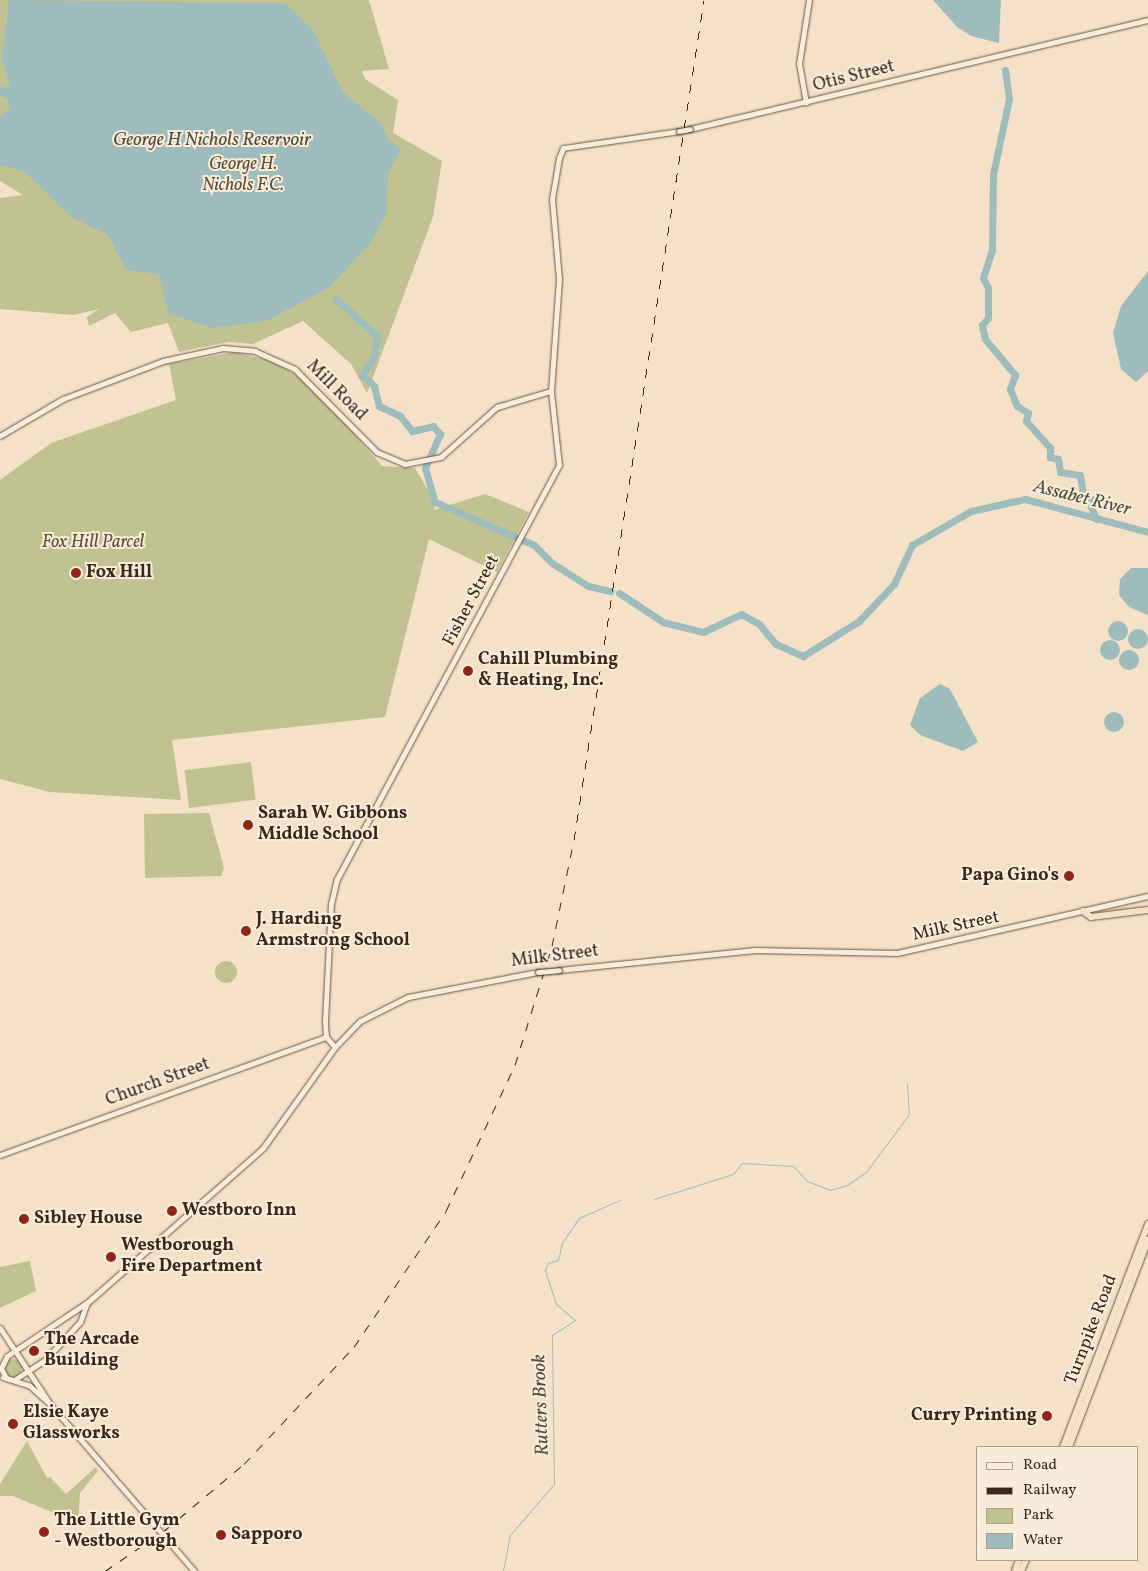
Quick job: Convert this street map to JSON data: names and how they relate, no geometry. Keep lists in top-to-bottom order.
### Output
{
  "streets": {
    "highway": ["Turnpike Road"],
    "main road": ["Otis Street", "Fisher Street", "Milk Street"],
    "street": ["Mill Road", "Church Street"]
  },
  "crossings": [
    ["Otis Street", "Fisher Street"],
    ["Mill Road", "Fisher Street"],
    ["Fisher Street", "Church Street"]
  ],
  "water": ["George H Nichols Reservoir", "Assabet River", "Rutters Brook"],
  "parks": ["George H. Nichols F.C.", "Fox Hill Parcel"],
  "places": [
    "Fox Hill",
    "Cahill Plumbing & Heating, Inc.",
    "Sarah W. Gibbons Middle School",
    "Papa Gino's",
    "J. Harding Armstrong School",
    "Westboro Inn",
    "Sibley House",
    "Westborough Fire Department",
    "The Arcade Building",
    "Curry Printing",
    "Elsie Kaye Glassworks",
    "The Little Gym - Westborough",
    "Sapporo"
  ],
  "legend": [
    "Road",
    "Railway",
    "Park",
    "Water"
  ]
}
